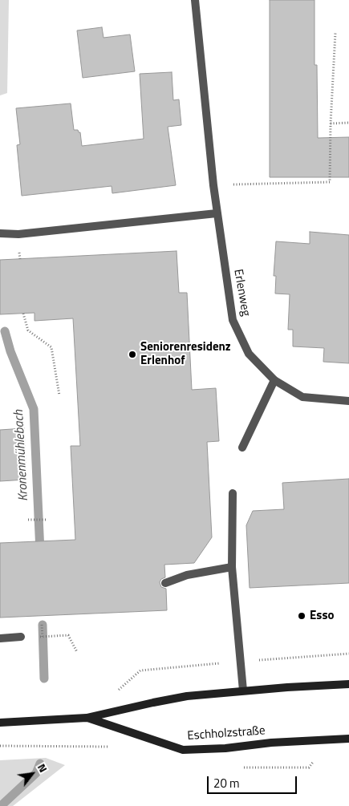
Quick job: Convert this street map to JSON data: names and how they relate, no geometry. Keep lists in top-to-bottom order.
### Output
{
  "streets": {
    "main road": ["Eschholzstraße"],
    "street": ["Erlenweg"]
  },
  "water": ["Kronenmühlebach"],
  "places": ["Seniorenresidenz Erlenhof", "Esso"],
  "scale_bar": "20 m",
  "north": "top right"
}
